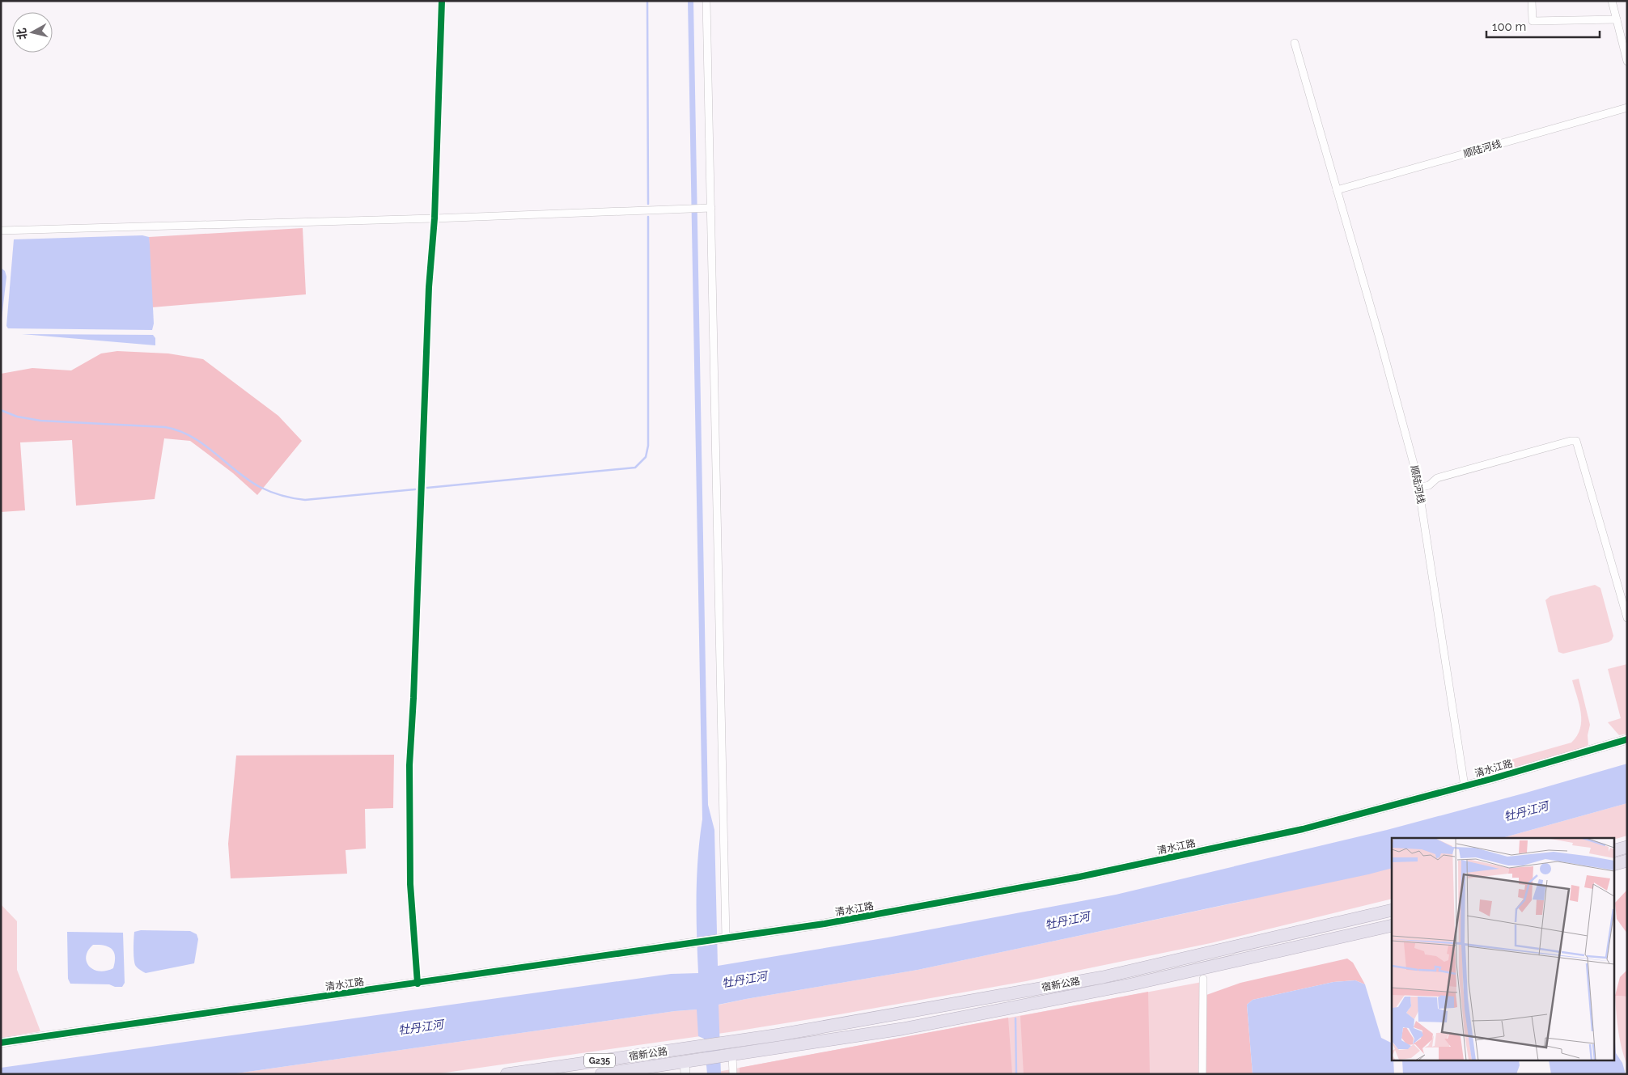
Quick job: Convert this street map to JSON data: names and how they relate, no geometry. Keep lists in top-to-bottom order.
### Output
{
  "streets": {
    "highway": ["宿新公路", "G235"],
    "street": ["顺陆河线", "清水江路"]
  },
  "crossings": [
    ["顺陆河线", "清水江路"]
  ],
  "water": ["牡丹江河"],
  "scale_bar": "100 m",
  "north": "left"
}
